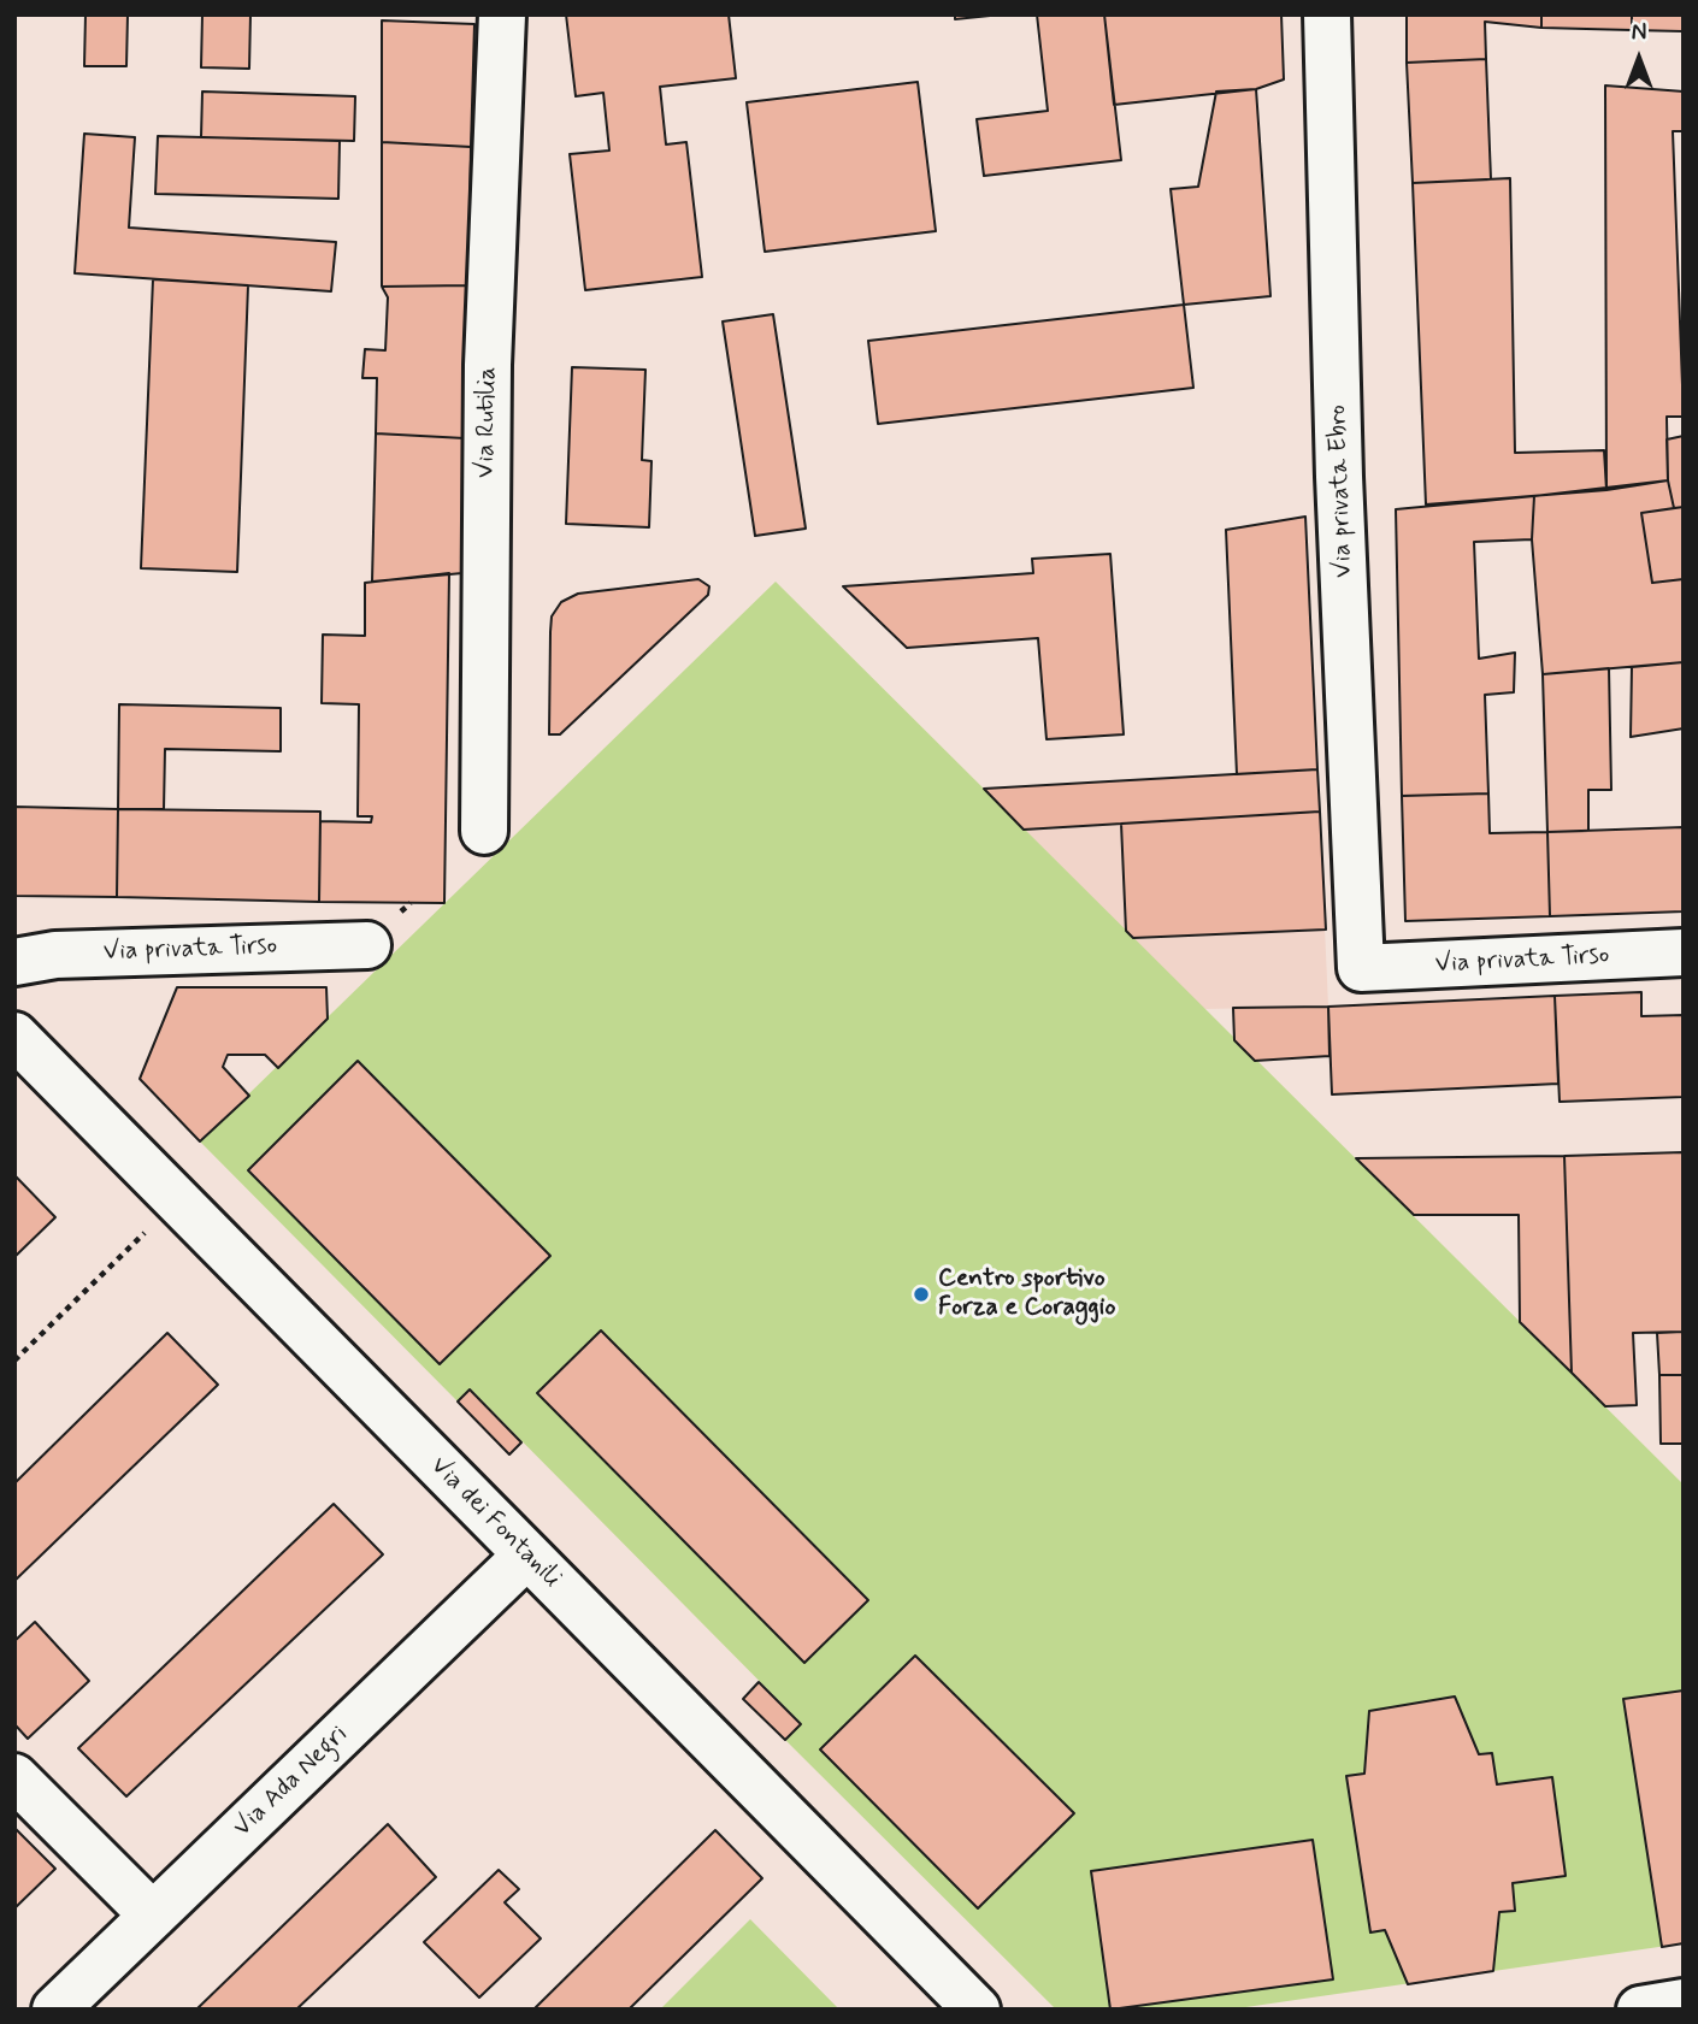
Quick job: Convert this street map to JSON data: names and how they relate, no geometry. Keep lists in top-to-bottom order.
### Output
{
  "streets": {
    "street": [
      "Via Rutilia",
      "Via privata Ebro",
      "Via privata Tirso",
      "Via dei Fontanili",
      "Via Ada Negri"
    ]
  },
  "crossings": [
    ["Via privata Ebro", "Via privata Tirso"],
    ["Via dei Fontanili", "Via Ada Negri"]
  ],
  "places": ["Centro sportivo Forza e Coraggio"],
  "north": "top"
}
